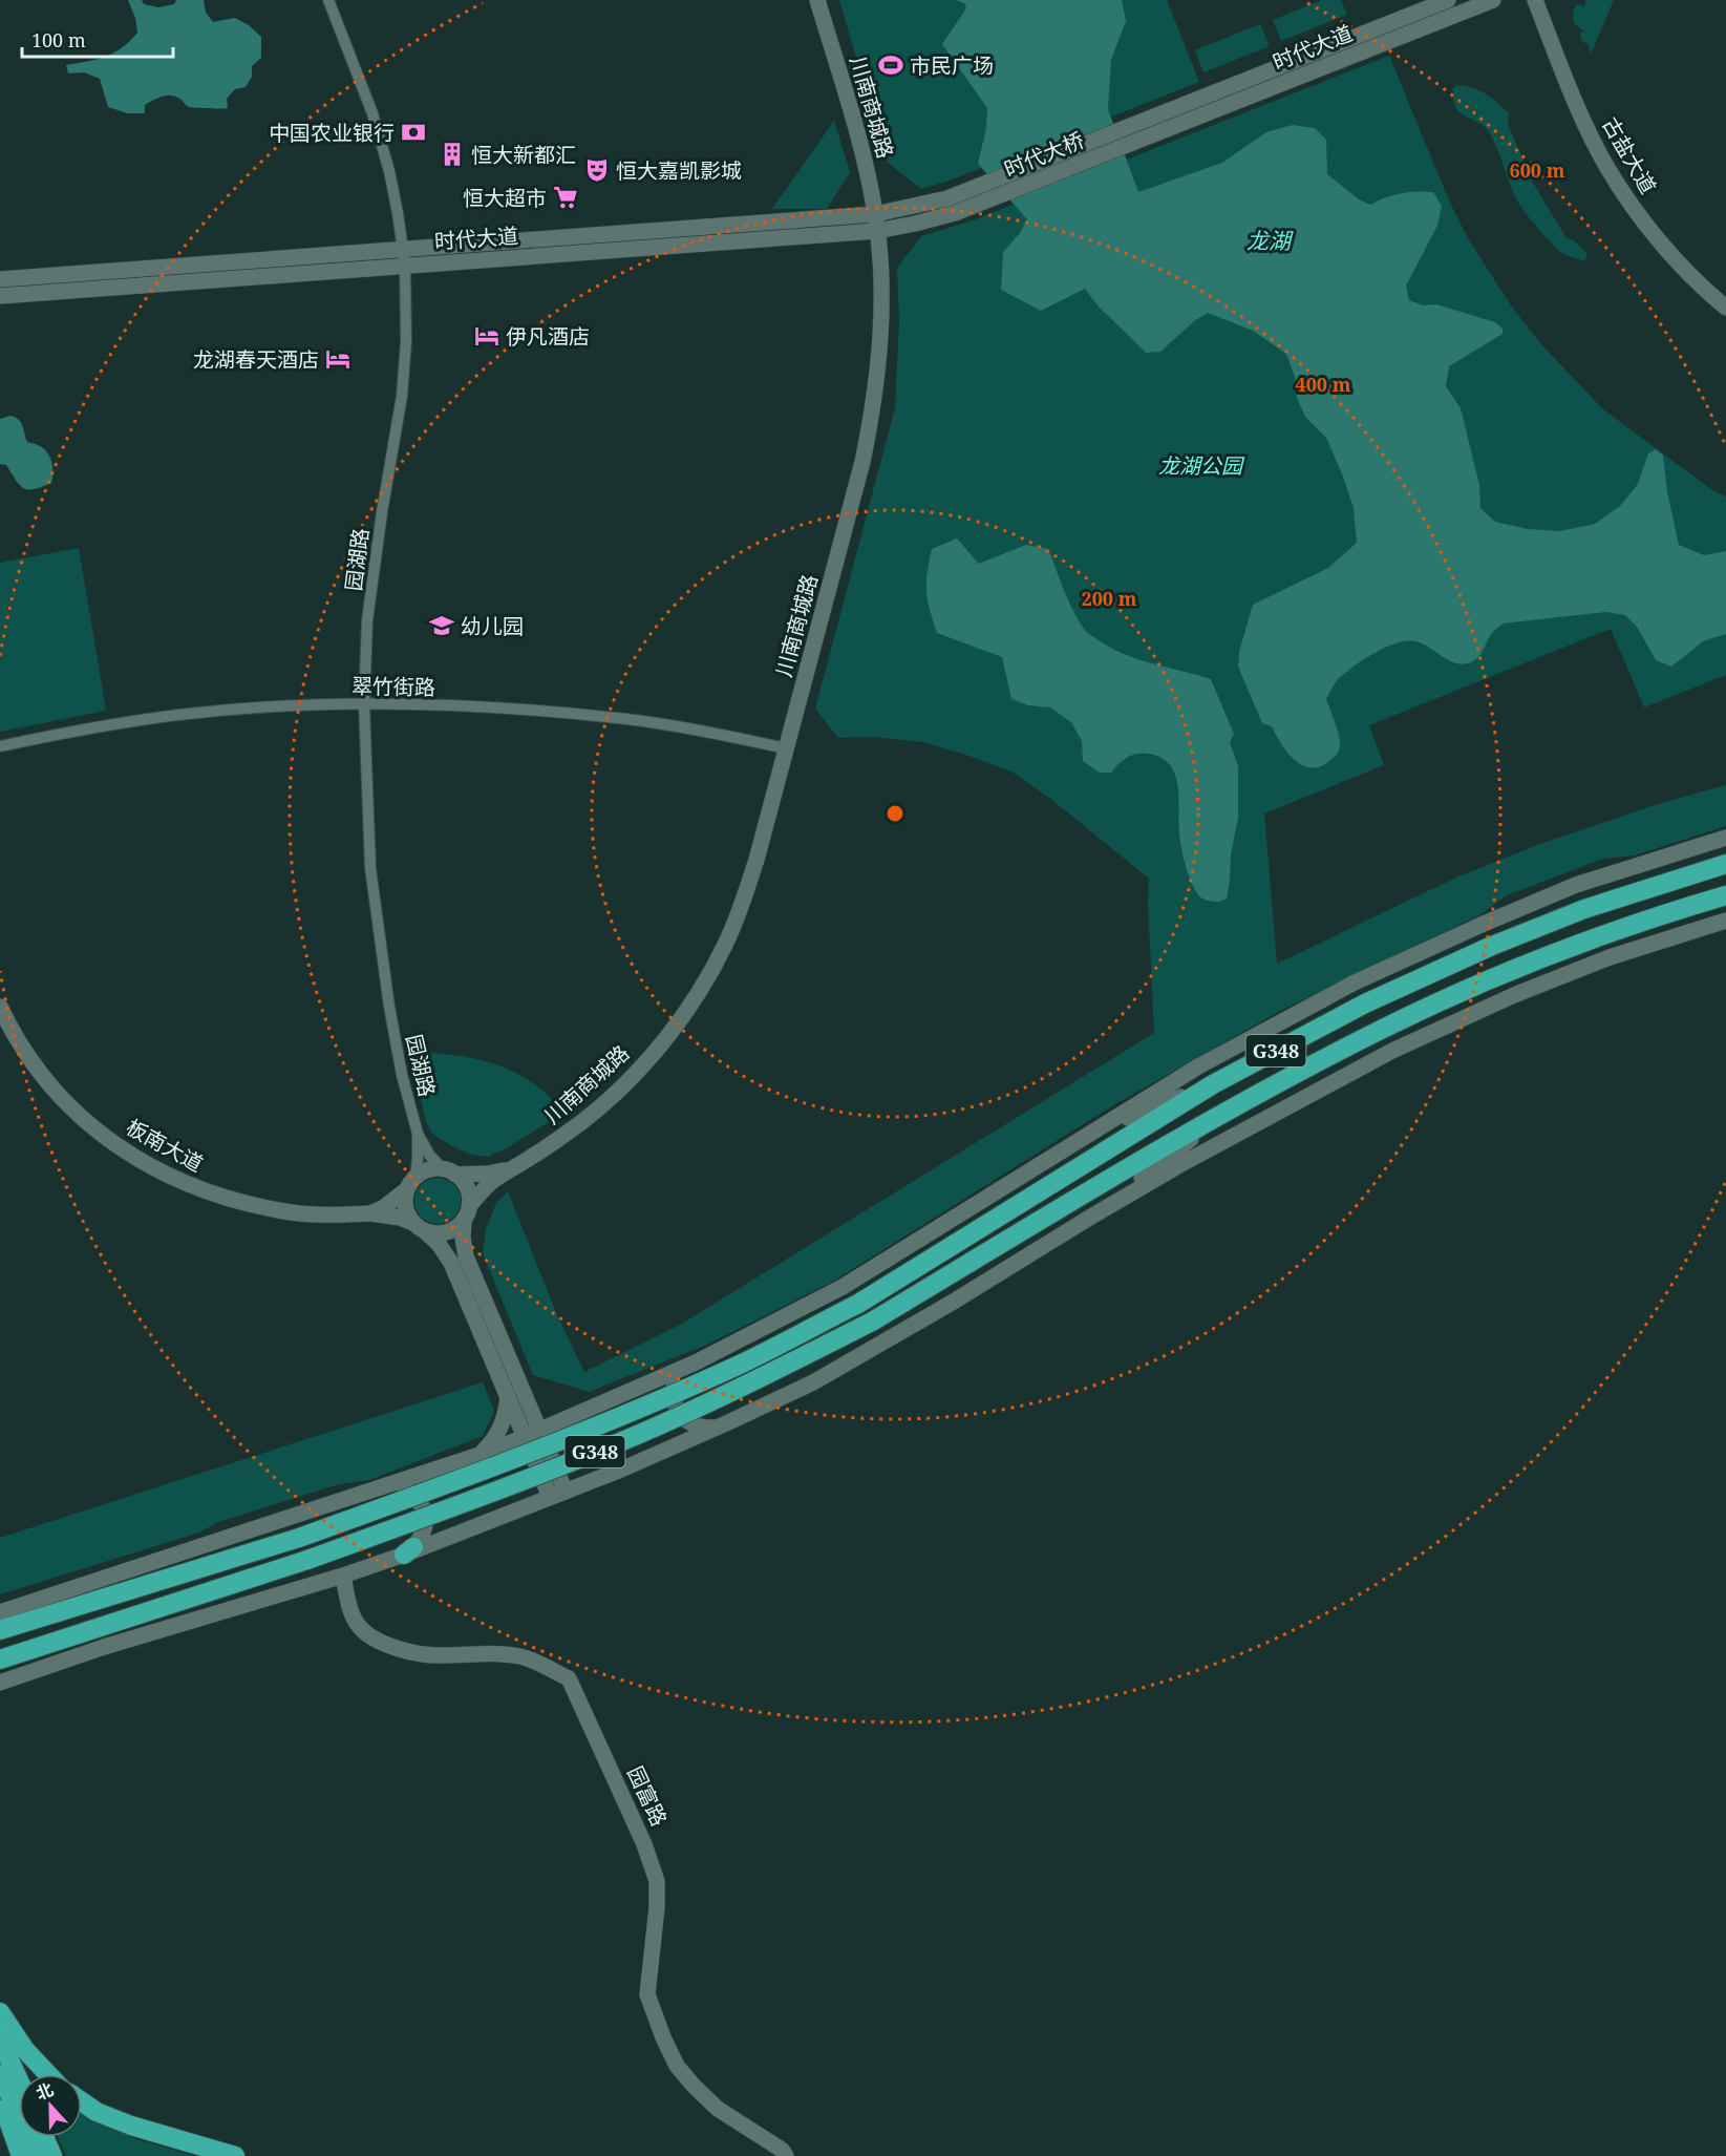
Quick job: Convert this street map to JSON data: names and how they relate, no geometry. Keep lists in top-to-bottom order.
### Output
{
  "streets": {
    "highway": ["G348"],
    "street": [
      "时代大道",
      "川南商城路",
      "时代大桥",
      "古盐大道",
      "园湖路",
      "翠竹街路",
      "板南大道",
      "园富路"
    ]
  },
  "crossings": [
    ["时代大道", "川南商城路"],
    ["时代大道", "时代大桥"],
    ["时代大道", "园湖路"],
    ["川南商城路", "翠竹街路"],
    ["园湖路", "翠竹街路"]
  ],
  "water": ["龙湖"],
  "parks": ["龙湖公园"],
  "places": {
    "sports": ["市民广场"],
    "bank": ["中国农业银行"],
    "building": ["恒大新都汇"],
    "theatre": ["恒大嘉凯影城"],
    "supermarket": ["恒大超市"],
    "hotel": ["伊凡酒店", "龙湖春天酒店"],
    "school or university": ["幼儿园"]
  },
  "scale_bar": "100 m",
  "north": "top",
  "rings": ["600 m", "400 m", "200 m"]
}
